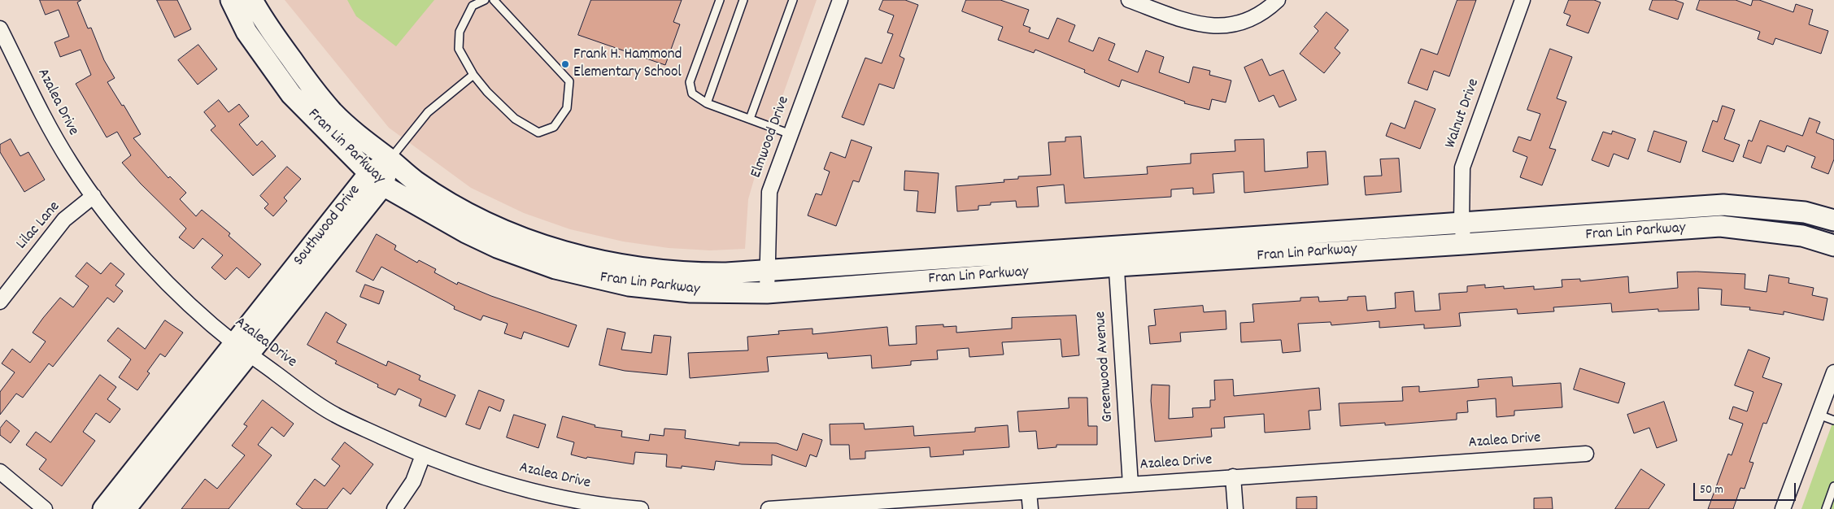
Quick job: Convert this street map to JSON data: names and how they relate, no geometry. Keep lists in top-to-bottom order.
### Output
{
  "streets": {
    "street": [
      "Azalea Drive",
      "Walnut Drive",
      "Elmwood Drive",
      "Fran Lin Parkway",
      "Lilac Lane",
      "Southwood Drive",
      "Greenwood Avenue"
    ]
  },
  "crossings": [
    ["Azalea Drive", "Lilac Lane"],
    ["Azalea Drive", "Southwood Drive"],
    ["Azalea Drive", "Greenwood Avenue"],
    ["Walnut Drive", "Fran Lin Parkway"],
    ["Elmwood Drive", "Fran Lin Parkway"],
    ["Fran Lin Parkway", "Southwood Drive"],
    ["Fran Lin Parkway", "Greenwood Avenue"]
  ],
  "places": ["Frank H. Hammond Elementary School"],
  "scale_bar": "50 m"
}
